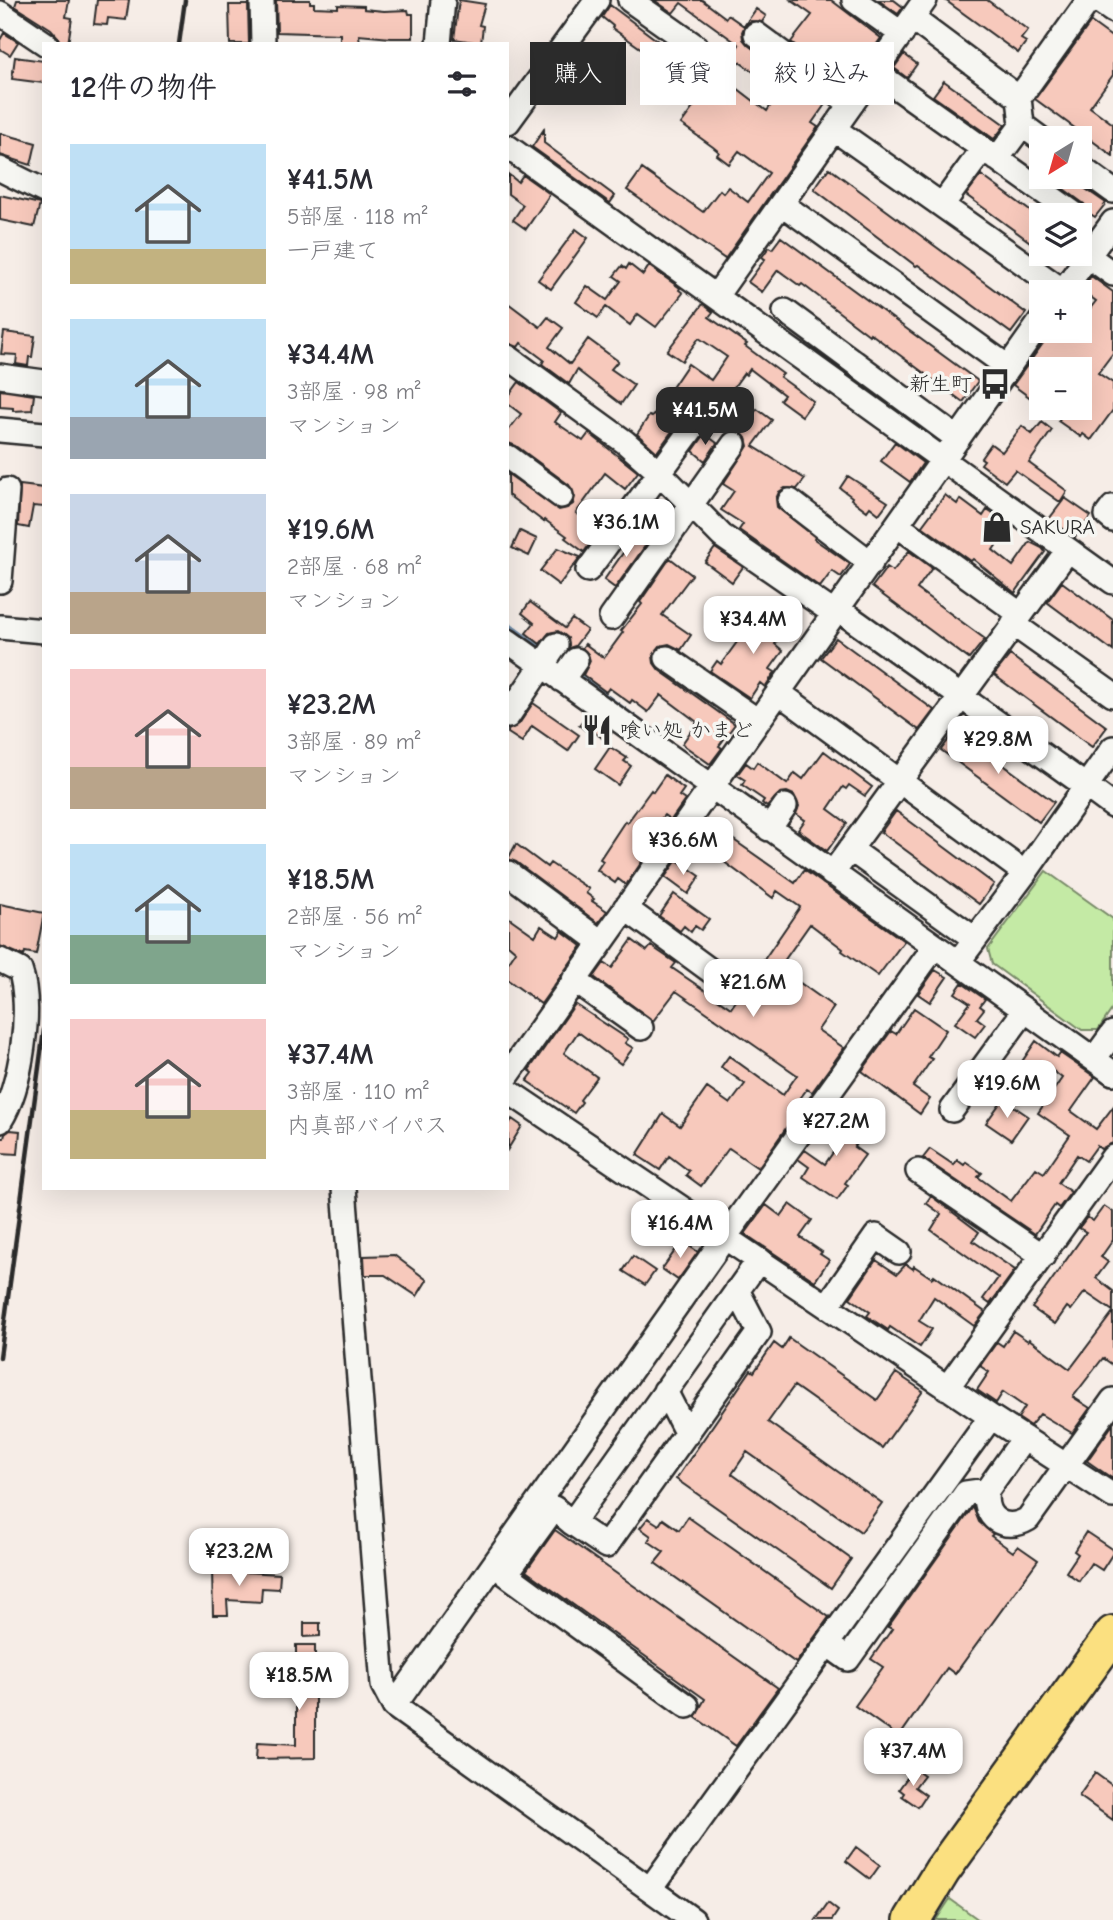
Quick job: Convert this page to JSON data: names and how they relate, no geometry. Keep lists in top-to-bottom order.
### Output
{
  "places": {
    "bus stop": ["新生町"],
    "shop": ["SAKURA"],
    "restaurant": ["喰い処 かまど"]
  },
  "north": "bottom left",
  "page": {
    "chip": ["購入", "賃貸", "絞り込み"],
    "heading": "12件の物件",
    "map_buttons": ["+", "−"],
    "list": [
      {
        "name": "¥41.5M",
        "note": "5部屋 · 118 m² · 一戸建て"
      },
      {
        "name": "¥34.4M",
        "note": "3部屋 · 98 m² · マンション"
      },
      {
        "name": "¥19.6M",
        "note": "2部屋 · 68 m² · マンション"
      },
      {
        "name": "¥23.2M",
        "note": "3部屋 · 89 m² · マンション"
      },
      {
        "name": "¥18.5M",
        "note": "2部屋 · 56 m² · マンション"
      },
      {
        "name": "¥37.4M",
        "note": "3部屋 · 110 m² · 内真部バイパス"
      }
    ],
    "price": [
      "¥41.5M",
      "¥36.1M",
      "¥34.4M",
      "¥29.8M",
      "¥36.6M",
      "¥21.6M",
      "¥19.6M",
      "¥27.2M",
      "¥16.4M",
      "¥23.2M",
      "¥18.5M",
      "¥37.4M"
    ]
  }
}
